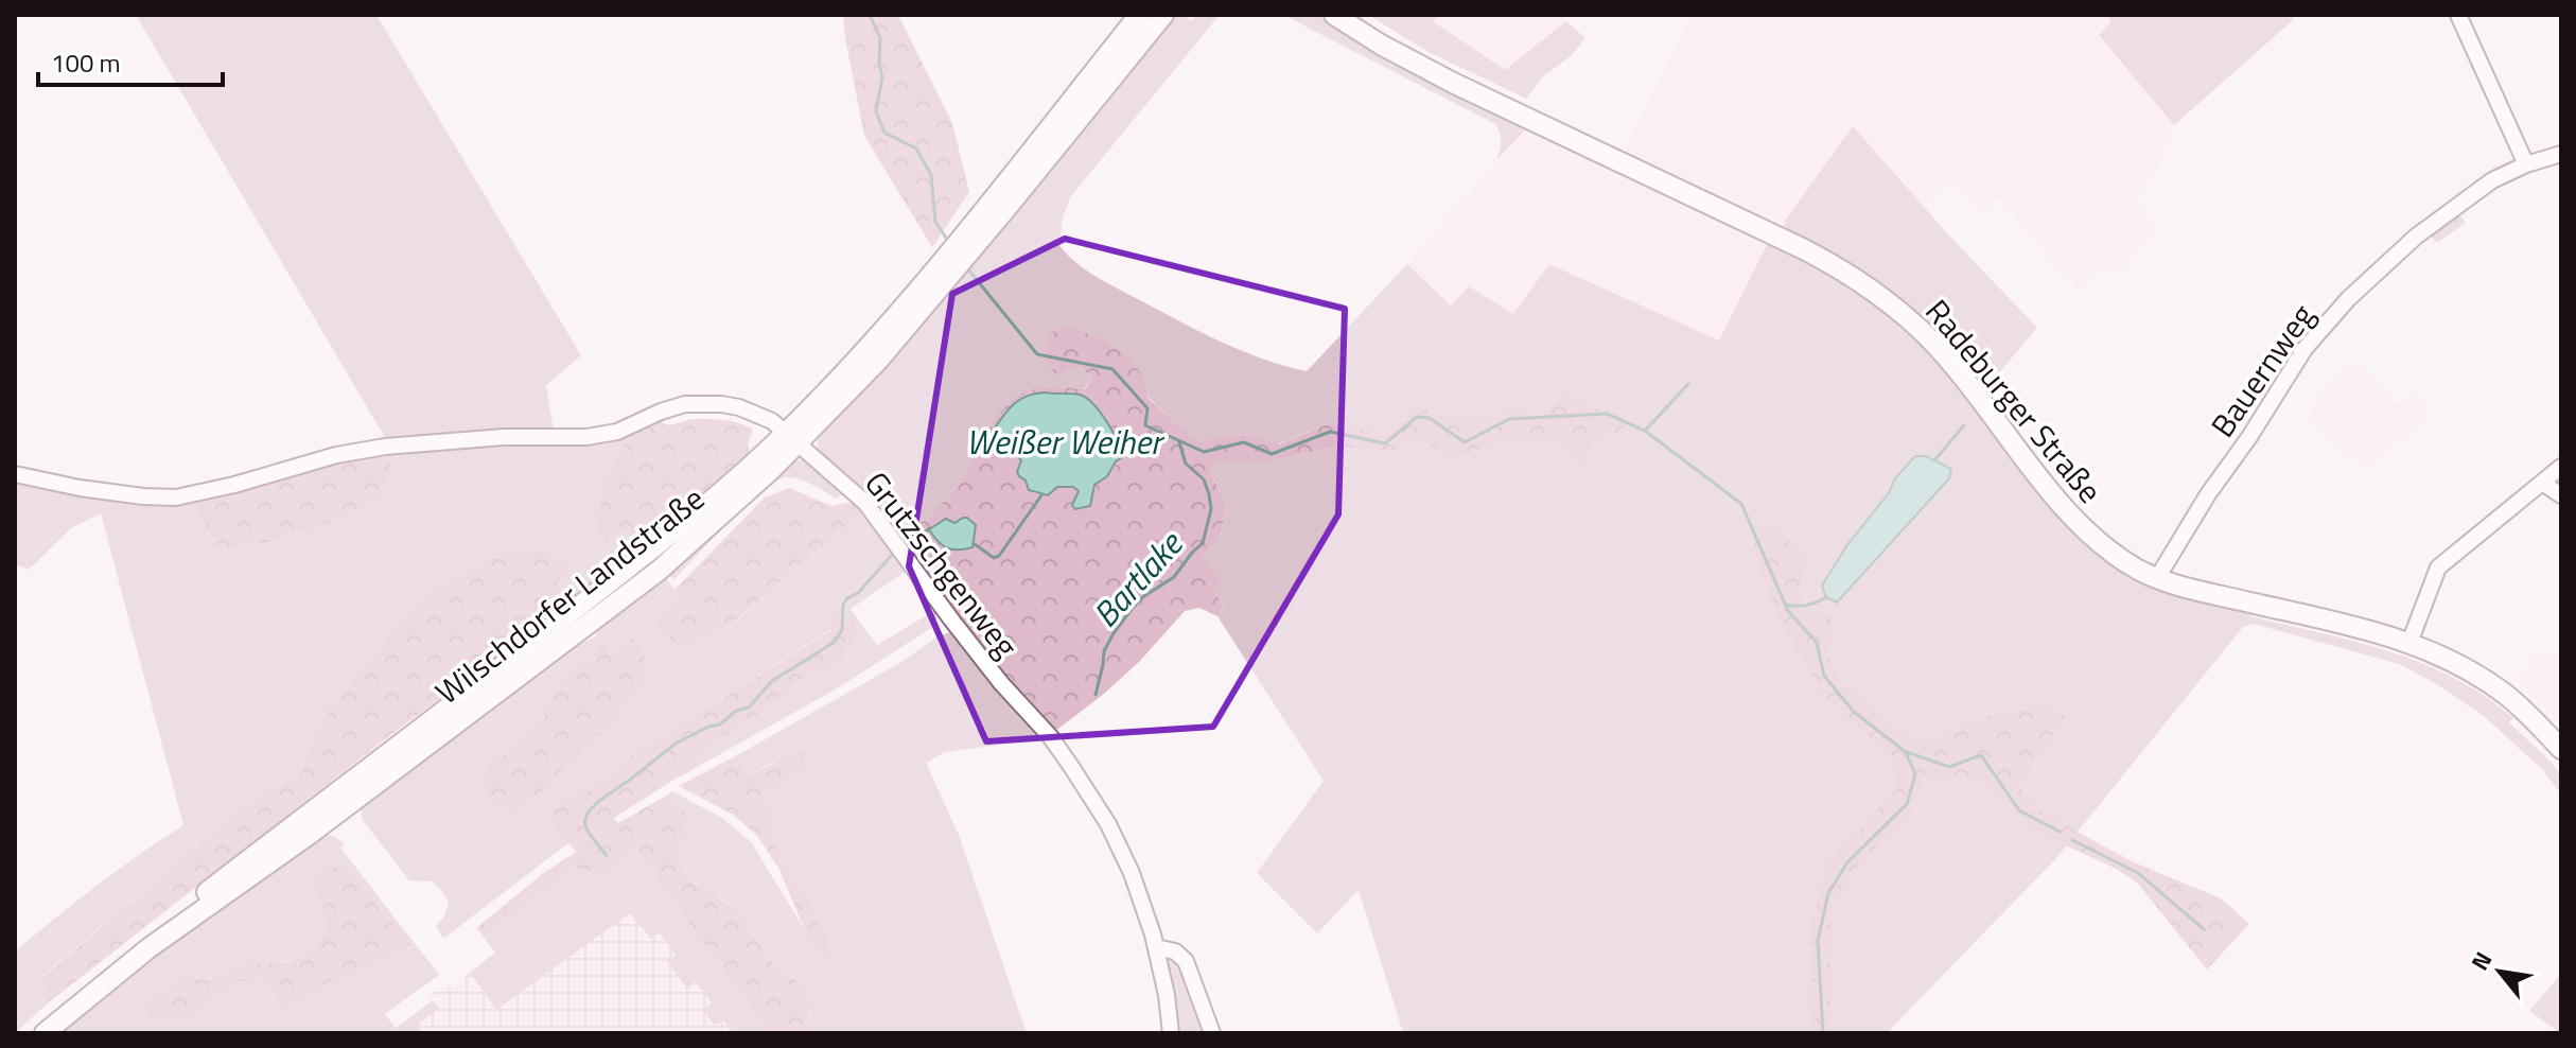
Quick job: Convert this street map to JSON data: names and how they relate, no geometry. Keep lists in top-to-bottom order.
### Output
{
  "streets": {
    "main road": ["Radeburger Straße", "Wilschdorfer Landstraße"],
    "street": ["Bauernweg", "Grutzschgenweg"]
  },
  "crossings": [
    ["Bauernweg", "Radeburger Straße"],
    ["Grutzschgenweg", "Wilschdorfer Landstraße"]
  ],
  "water": ["Weißer Weiher", "Bartlake"],
  "scale_bar": "100 m",
  "north": "top left"
}
